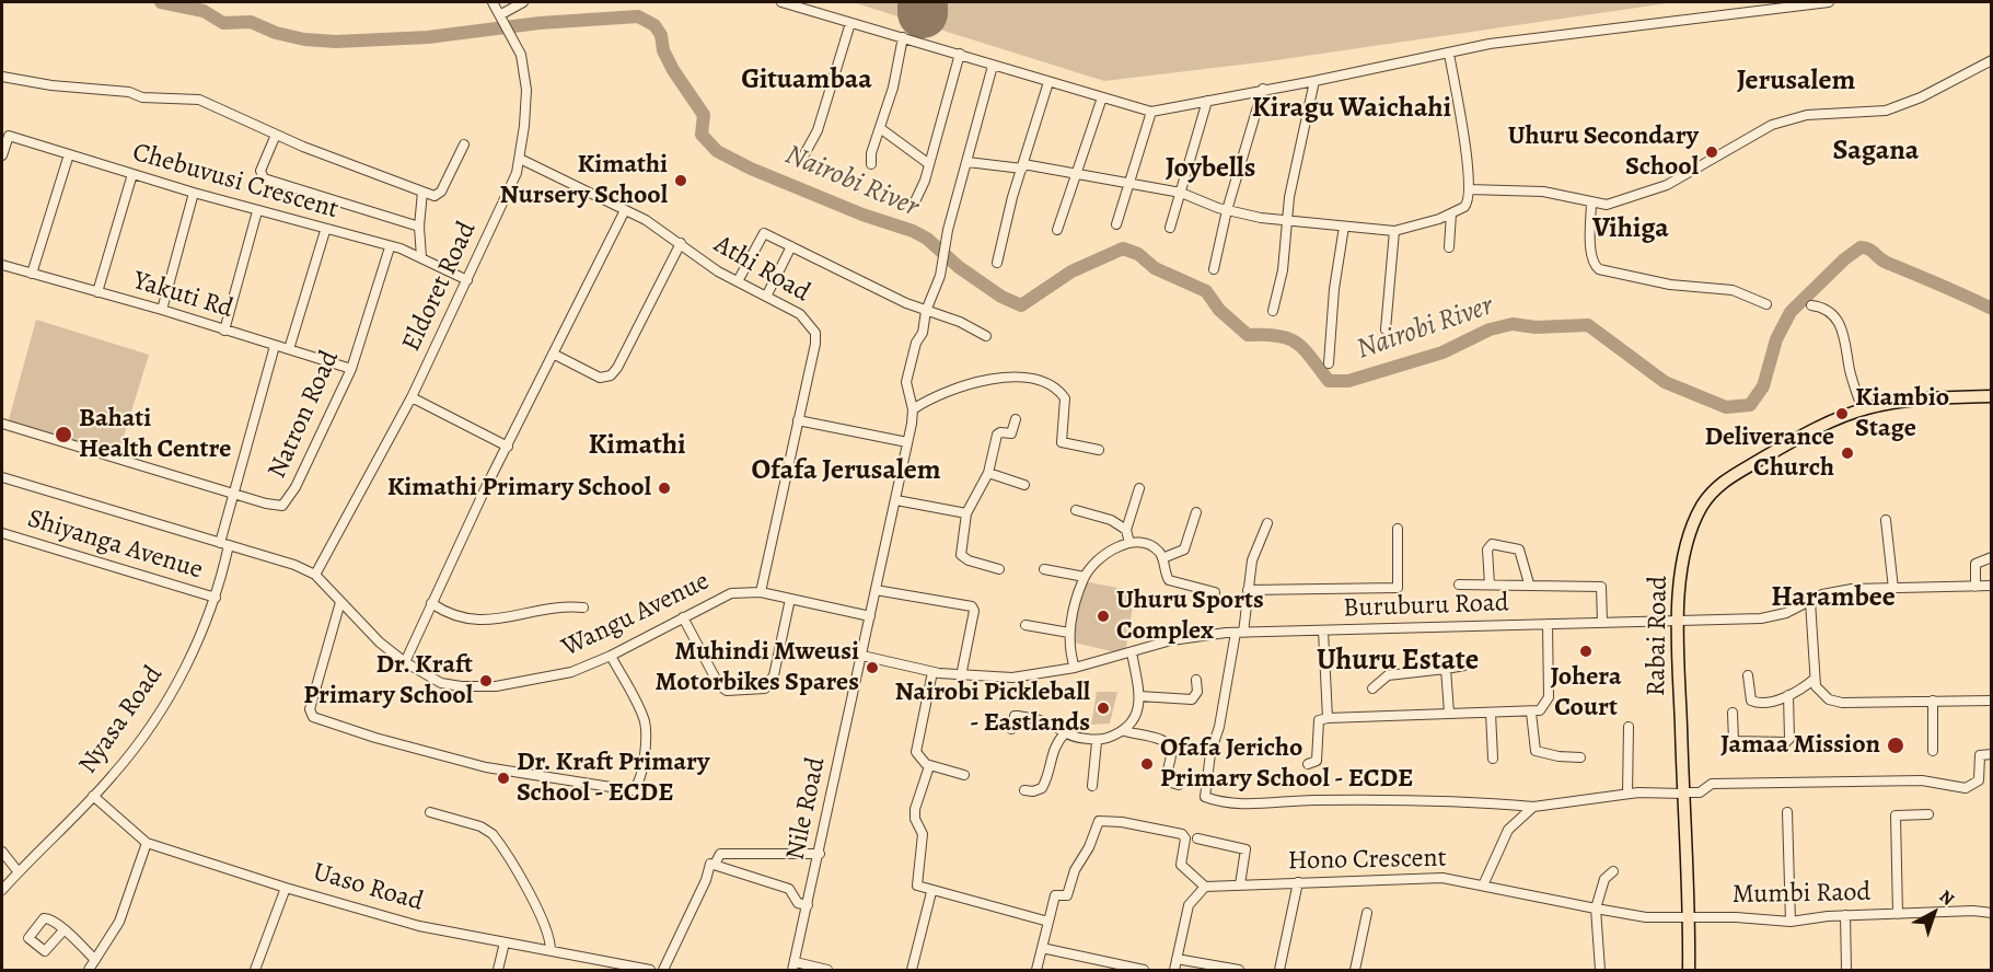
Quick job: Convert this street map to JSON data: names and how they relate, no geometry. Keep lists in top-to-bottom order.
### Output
{
  "streets": {
    "main road": ["Rabai Road"],
    "street": [
      "Chebuvusi Crescent",
      "Athi Road",
      "Eldoret Road",
      "Yakuti Rd",
      "Natron Road",
      "Shiyanga Avenue",
      "Buruburu Road",
      "Wangu Avenue",
      "Nyasa Road",
      "Nile Road",
      "Hono Crescent",
      "Uaso Road",
      "Mumbi Raod"
    ]
  },
  "crossings": [
    ["Chebuvusi Crescent", "Eldoret Road"],
    ["Chebuvusi Crescent", "Natron Road"],
    ["Athi Road", "Eldoret Road"],
    ["Athi Road", "Wangu Avenue"],
    ["Eldoret Road", "Wangu Avenue"],
    ["Yakuti Rd", "Natron Road"],
    ["Yakuti Rd", "Nyasa Road"],
    ["Natron Road", "Nyasa Road"],
    ["Shiyanga Avenue", "Nyasa Road"],
    ["Buruburu Road", "Rabai Road"],
    ["Buruburu Road", "Nile Road"],
    ["Wangu Avenue", "Nyasa Road"],
    ["Wangu Avenue", "Nile Road"],
    ["Rabai Road", "Hono Crescent"],
    ["Rabai Road", "Mumbi Raod"],
    ["Nyasa Road", "Uaso Road"],
    ["Hono Crescent", "Mumbi Raod"]
  ],
  "districts": [
    "Gituambaa",
    "Jerusalem",
    "Kiragu Waichahi",
    "Sagana",
    "Joybells",
    "Vihiga",
    "Kimathi",
    "Ofafa Jerusalem",
    "Harambee",
    "Uhuru Estate"
  ],
  "water": ["Nairobi River"],
  "places": [
    "Uhuru Secondary School",
    "Kimathi Nursery School",
    "Kiambio Stage",
    "Bahati Health Centre",
    "Deliverance Church",
    "Kimathi Primary School",
    "Uhuru Sports Complex",
    "Johera Court",
    "Muhindi Mweusi Motorbikes Spares",
    "Dr. Kraft Primary School",
    "Nairobi Pickleball - Eastlands",
    "Jamaa Mission",
    "Ofafa Jericho Primary School - ECDE",
    "Dr. Kraft Primary School - ECDE"
  ],
  "north": "top right"
}
